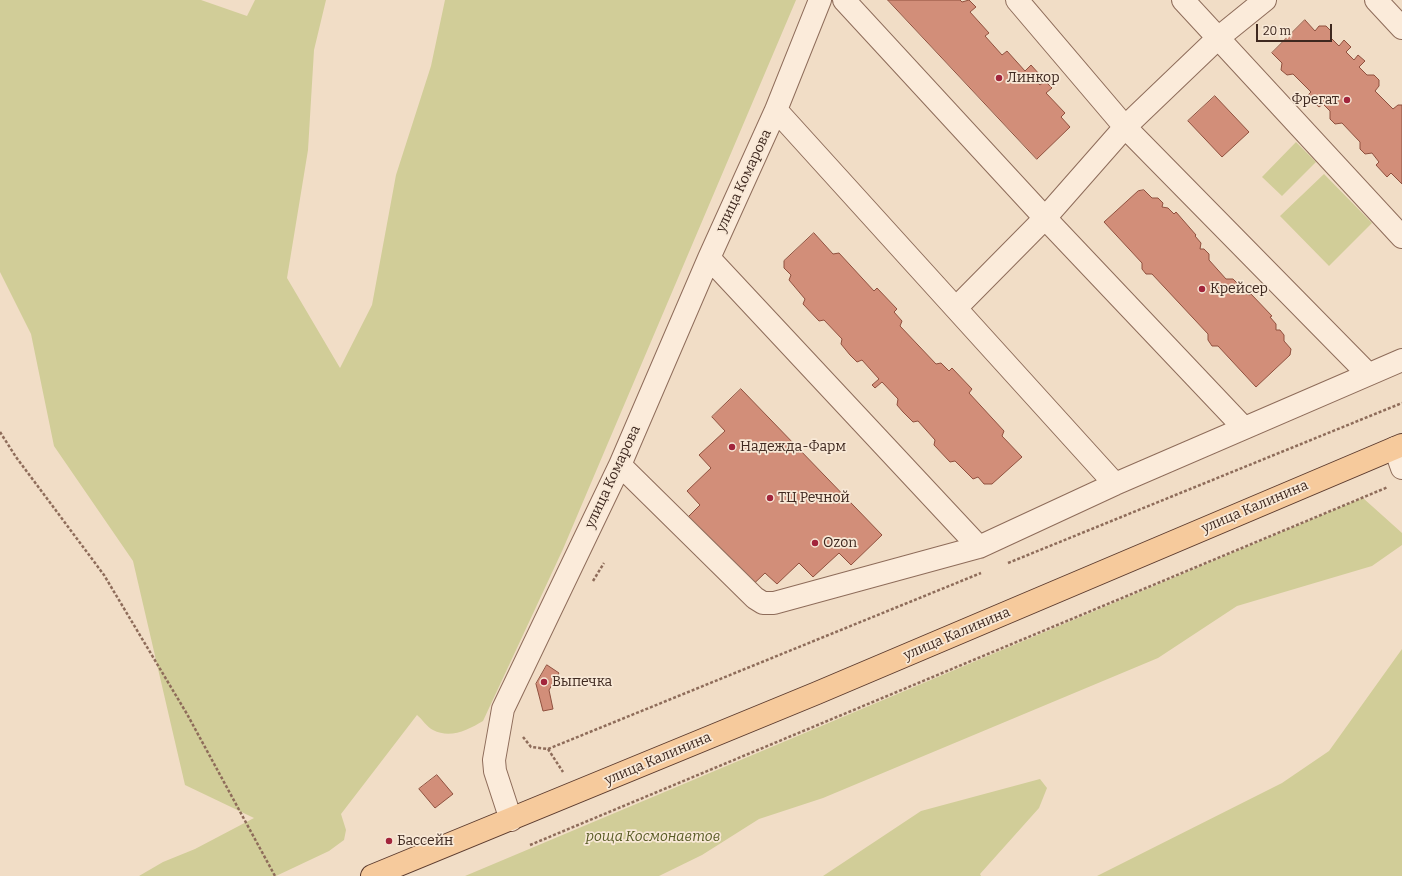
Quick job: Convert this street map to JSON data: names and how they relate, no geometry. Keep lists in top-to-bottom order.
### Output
{
  "streets": {
    "main road": ["улица Калинина"],
    "street": ["улица Комарова"]
  },
  "crossings": [
    ["улица Комарова", "улица Калинина"]
  ],
  "parks": ["роща Космонавтов"],
  "places": [
    "Линкор",
    "Фрегат",
    "Крейсер",
    "Надежда-Фарм",
    "ТЦ Речной",
    "Ozon",
    "Выпечка",
    "Бассейн"
  ],
  "scale_bar": "20 m"
}
